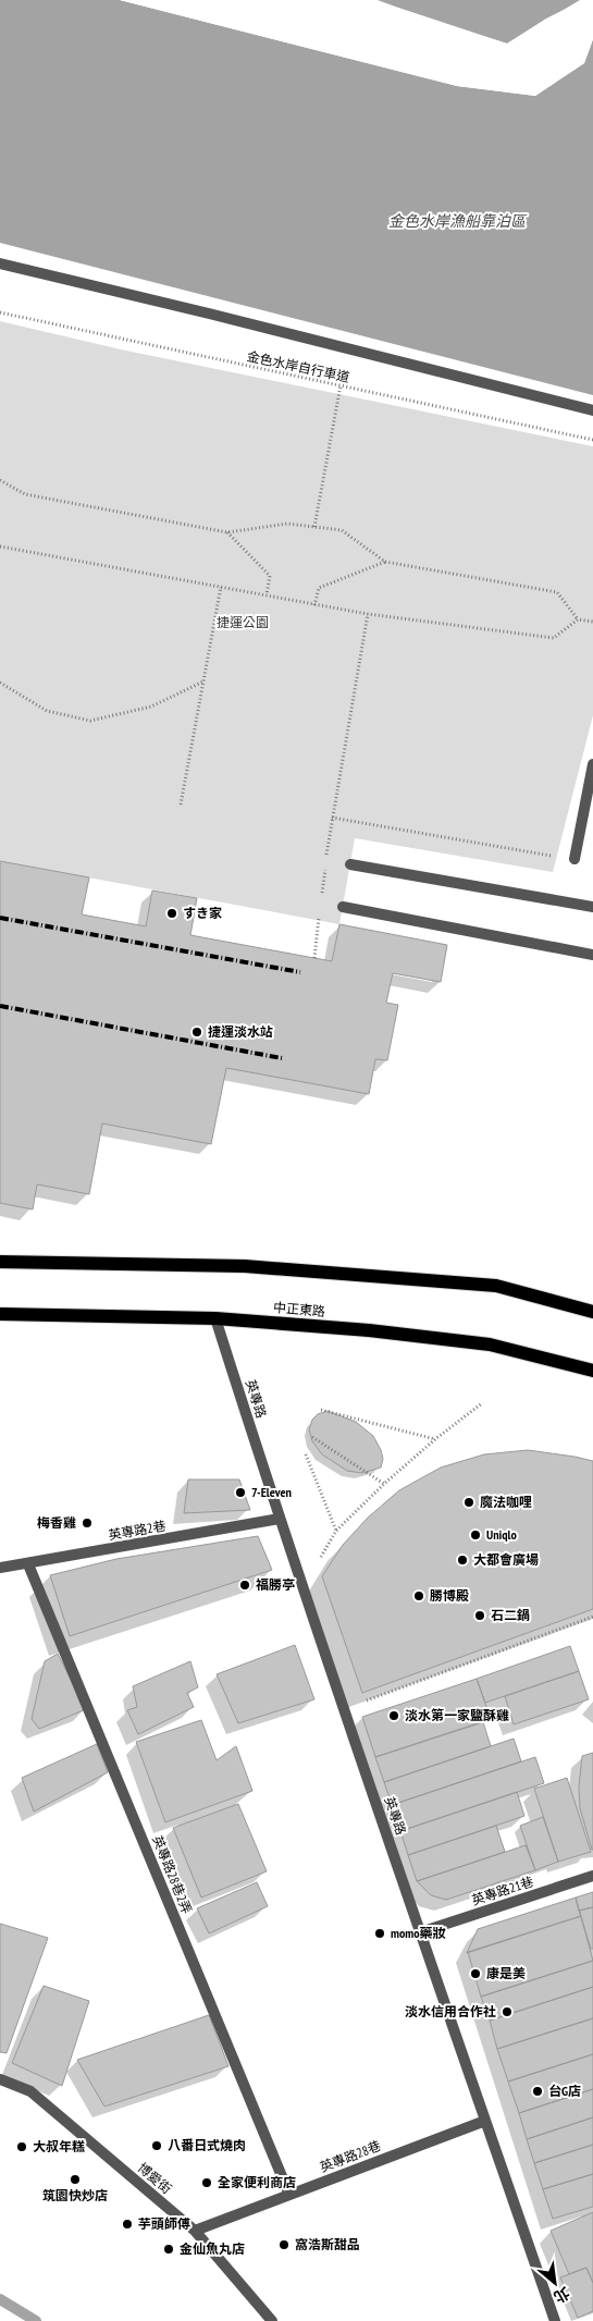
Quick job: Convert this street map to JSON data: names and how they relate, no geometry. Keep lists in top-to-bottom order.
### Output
{
  "streets": {
    "main road": ["中正東路"],
    "street": [
      "英專路",
      "英專路2巷",
      "英專路28巷2弄",
      "英專路21巷",
      "英專路28巷",
      "博愛街"
    ],
    "path": ["金色水岸自行車道"]
  },
  "crossings": [
    ["中正東路", "英專路"],
    ["英專路", "英專路2巷"],
    ["英專路", "英專路21巷"],
    ["英專路", "英專路28巷"],
    ["英專路2巷", "英專路28巷2弄"],
    ["英專路28巷2弄", "英專路28巷"],
    ["英專路28巷", "博愛街"]
  ],
  "water": ["金色水岸漁船靠泊區"],
  "parks": ["捷運公園"],
  "places": [
    "すき家",
    "捷運淡水站",
    "7-Eleven",
    "魔法咖哩",
    "梅香雞",
    "Uniqlo",
    "大都會廣場",
    "福勝亭",
    "勝博殿",
    "石二鍋",
    "淡水第一家鹽酥雞",
    "momo藥妝",
    "康是美",
    "淡水信用合作社",
    "台G店",
    "八番日式燒肉",
    "大叔年糕",
    "筑園快炒店",
    "全家便利商店",
    "芋頭師傅",
    "窩浩斯甜品",
    "金仙魚丸店"
  ],
  "north": "bottom right"
}
